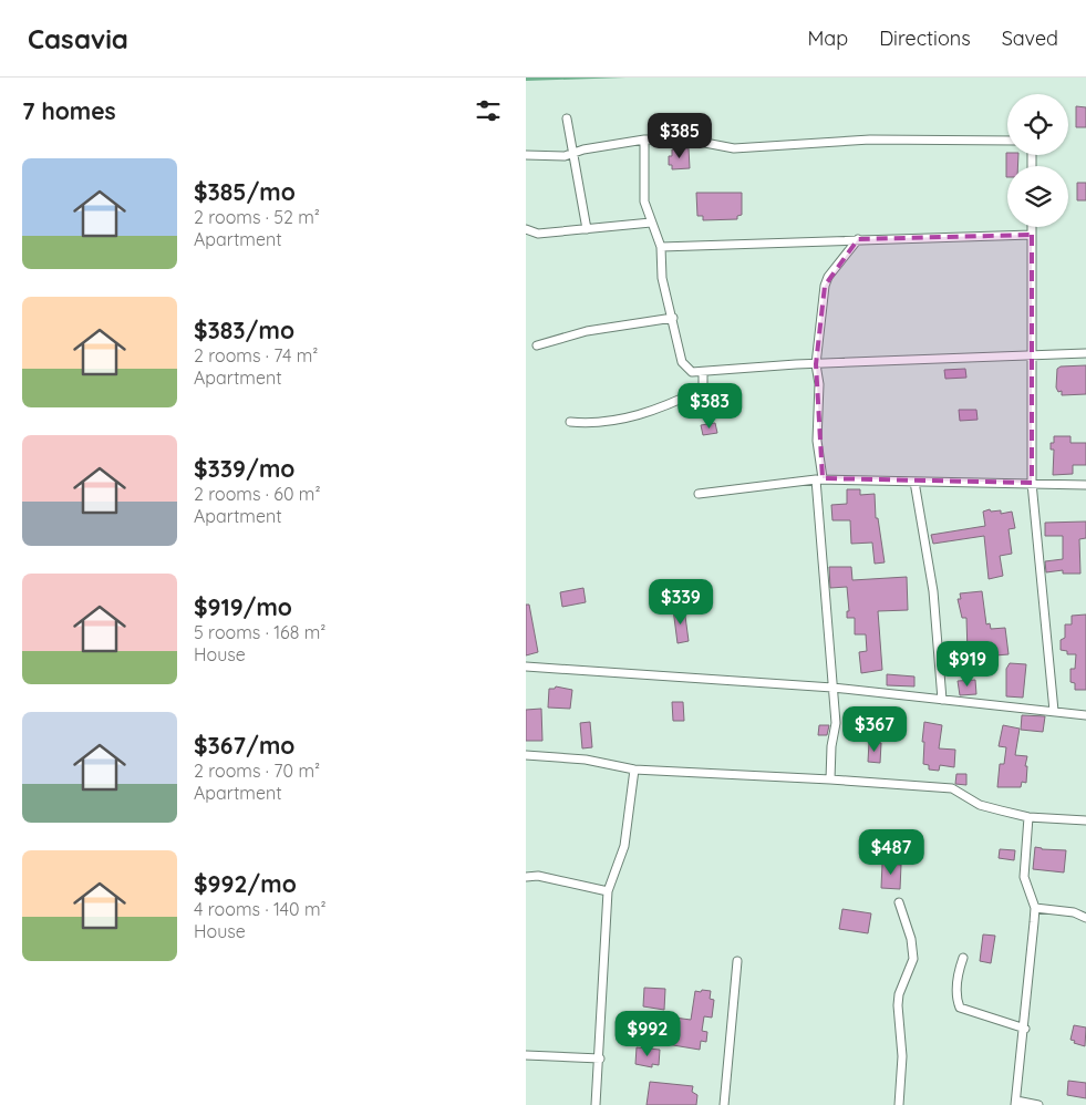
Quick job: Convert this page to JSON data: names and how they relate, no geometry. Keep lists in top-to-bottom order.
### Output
{
  "page": {
    "header": "Casavia",
    "nav": ["Map", "Directions", "Saved"],
    "heading": "7 homes",
    "price": [
      "$385",
      "$383",
      "$339",
      "$919",
      "$367",
      "$487",
      "$992"
    ],
    "list": [
      {
        "name": "$385/mo",
        "note": "2 rooms · 52 m² · Apartment"
      },
      {
        "name": "$383/mo",
        "note": "2 rooms · 74 m² · Apartment"
      },
      {
        "name": "$339/mo",
        "note": "2 rooms · 60 m² · Apartment"
      },
      {
        "name": "$919/mo",
        "note": "5 rooms · 168 m² · House"
      },
      {
        "name": "$367/mo",
        "note": "2 rooms · 70 m² · Apartment"
      },
      {
        "name": "$992/mo",
        "note": "4 rooms · 140 m² · House"
      }
    ]
  }
}
